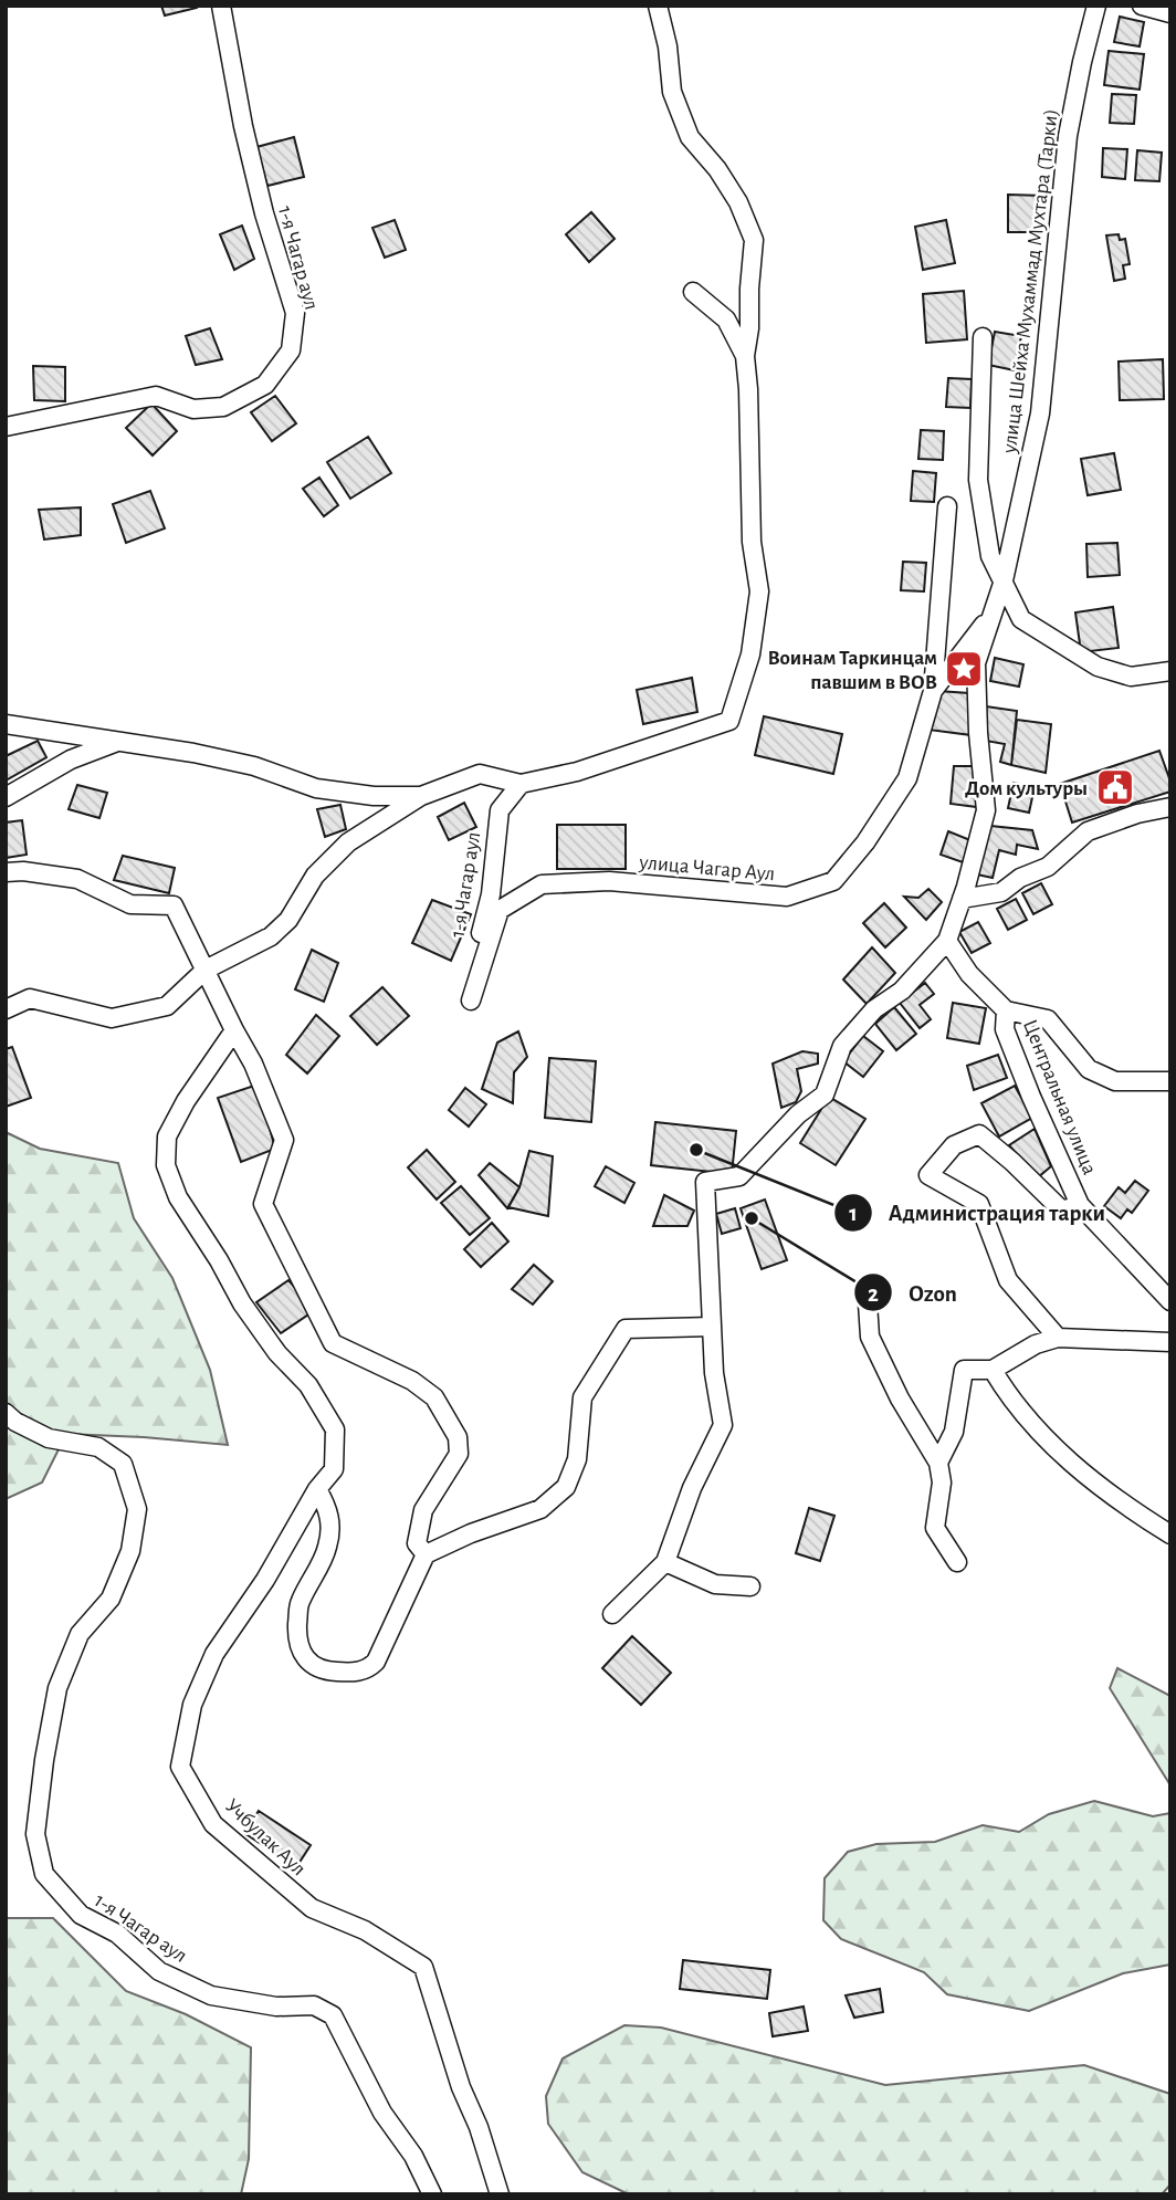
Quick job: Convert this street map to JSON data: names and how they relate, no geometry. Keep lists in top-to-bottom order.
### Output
{
  "streets": {
    "street": [
      "1-я Чагар аул",
      "улица Шейха Мухаммад Мухтара (Тарки)",
      "улица Чагар Аул",
      "Центральная улица",
      "Учбулак Аул"
    ]
  },
  "crossings": [
    ["1-я Чагар аул", "улица Чагар Аул"],
    ["улица Шейха Мухаммад Мухтара (Тарки)", "улица Чагар Аул"],
    ["улица Шейха Мухаммад Мухтара (Тарки)", "Центральная улица"]
  ],
  "places": {
    "place": ["Воинам Таркинцам павшим в ВОВ"],
    "public building": ["Дом культуры"],
    "other": ["Администрация тарки", "Ozon"]
  }
}
